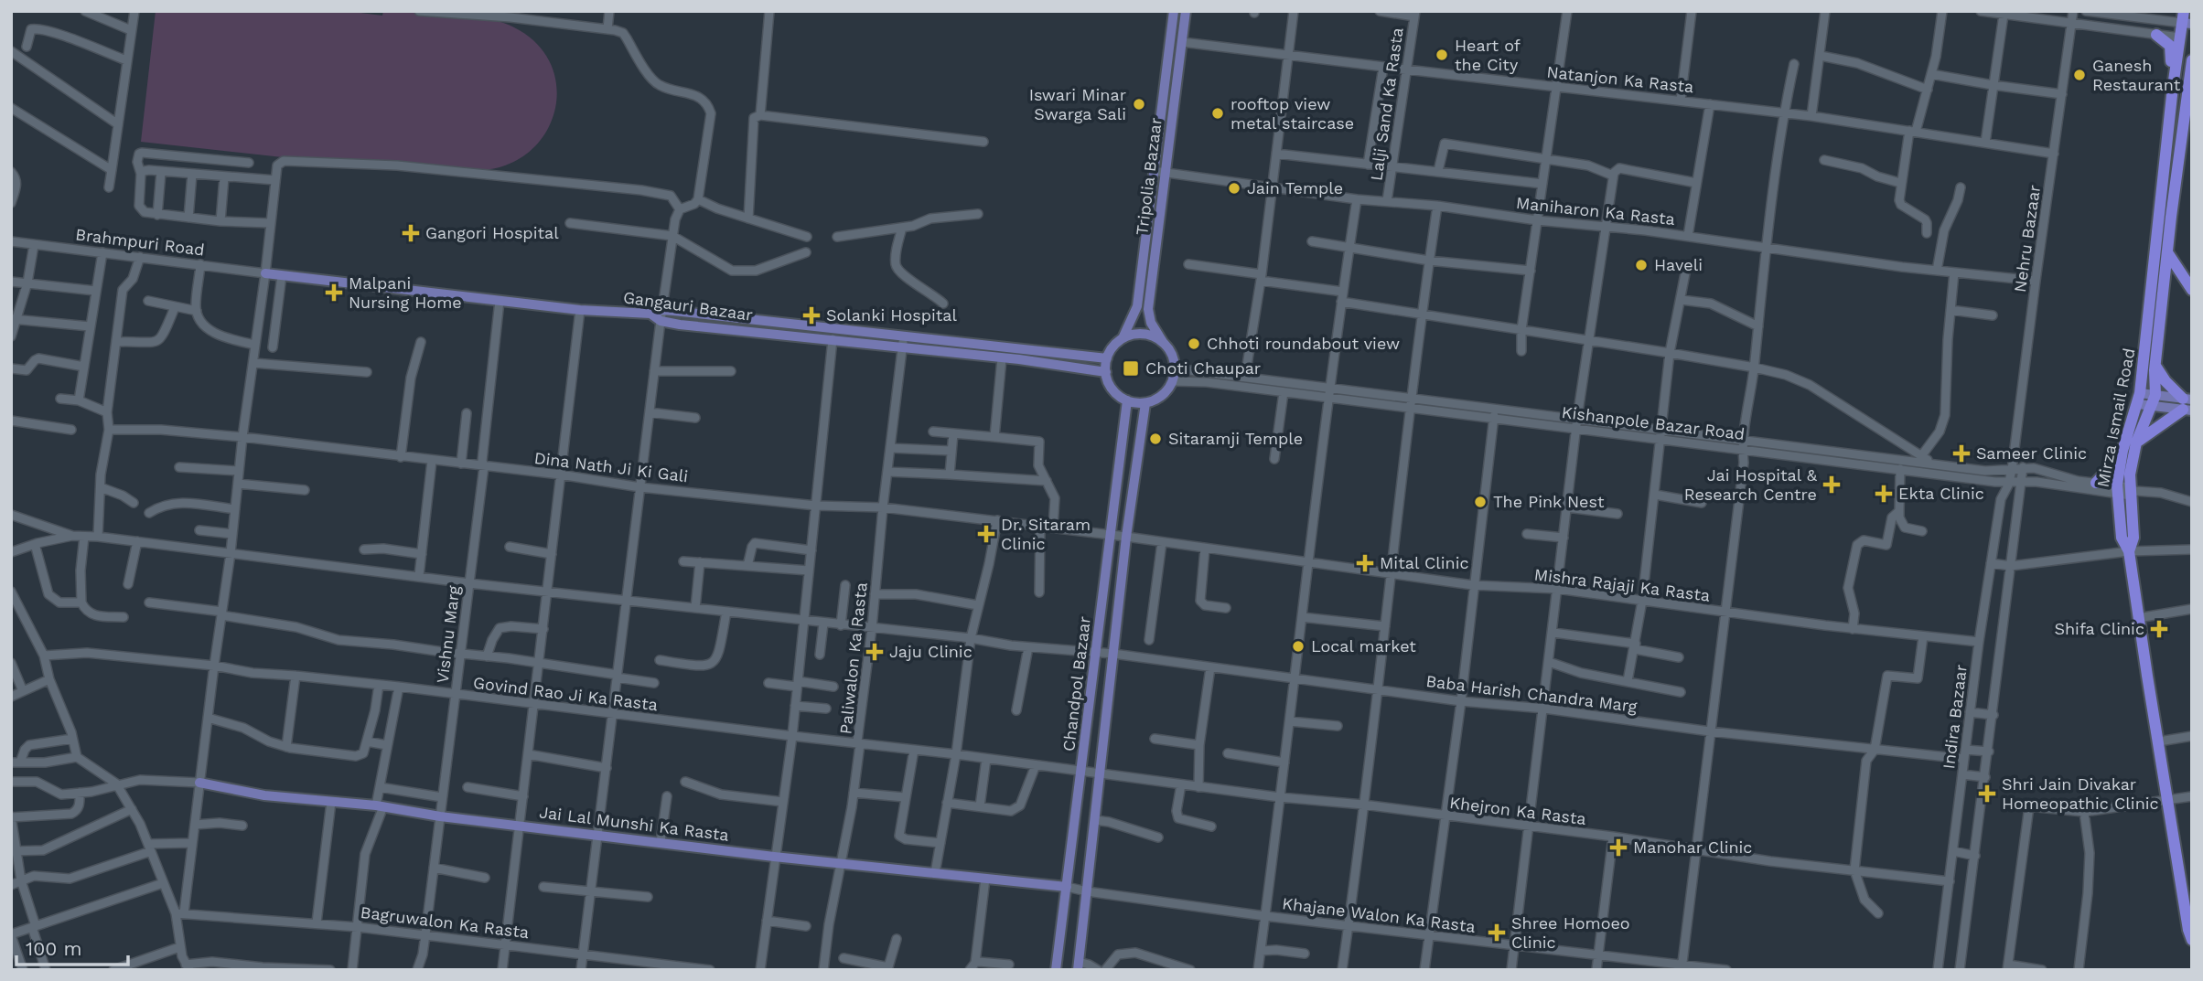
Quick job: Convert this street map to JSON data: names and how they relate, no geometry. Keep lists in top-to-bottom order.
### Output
{
  "streets": {
    "highway": ["Mirza Ismail Road"],
    "main road": [
      "Tripolia Bazaar",
      "Gangauri Bazaar",
      "Chandpol Bazaar",
      "Jai Lal Munshi Ka Rasta"
    ],
    "street": [
      "Natanjon Ka Rasta",
      "Lalji Sand Ka Rasta",
      "Maniharon Ka Rasta",
      "Nehru Bazaar",
      "Brahmpuri Road",
      "Kishanpole Bazar Road",
      "Dina Nath Ji Ki Gali",
      "Mishra Rajaji Ka Rasta",
      "Vishnu Marg",
      "Paliwalon Ka Rasta",
      "Govind Rao Ji Ka Rasta",
      "Baba Harish Chandra Marg",
      "Indira Bazaar",
      "Khejron Ka Rasta",
      "Khajane Walon Ka Rasta",
      "Bagruwalon Ka Rasta"
    ]
  },
  "crossings": [
    ["Natanjon Ka Rasta", "Lalji Sand Ka Rasta"],
    ["Natanjon Ka Rasta", "Tripolia Bazaar"],
    ["Natanjon Ka Rasta", "Nehru Bazaar"],
    ["Lalji Sand Ka Rasta", "Maniharon Ka Rasta"],
    ["Tripolia Bazaar", "Maniharon Ka Rasta"],
    ["Tripolia Bazaar", "Gangauri Bazaar"],
    ["Tripolia Bazaar", "Kishanpole Bazar Road"],
    ["Tripolia Bazaar", "Chandpol Bazaar"],
    ["Maniharon Ka Rasta", "Nehru Bazaar"],
    ["Nehru Bazaar", "Indira Bazaar"],
    ["Brahmpuri Road", "Gangauri Bazaar"],
    ["Gangauri Bazaar", "Kishanpole Bazar Road"],
    ["Gangauri Bazaar", "Vishnu Marg"],
    ["Gangauri Bazaar", "Paliwalon Ka Rasta"],
    ["Gangauri Bazaar", "Chandpol Bazaar"],
    ["Mirza Ismail Road", "Kishanpole Bazar Road"],
    ["Kishanpole Bazar Road", "Chandpol Bazaar"],
    ["Kishanpole Bazar Road", "Indira Bazaar"],
    ["Dina Nath Ji Ki Gali", "Mishra Rajaji Ka Rasta"],
    ["Dina Nath Ji Ki Gali", "Vishnu Marg"],
    ["Dina Nath Ji Ki Gali", "Paliwalon Ka Rasta"],
    ["Dina Nath Ji Ki Gali", "Chandpol Bazaar"],
    ["Mishra Rajaji Ka Rasta", "Chandpol Bazaar"],
    ["Mishra Rajaji Ka Rasta", "Indira Bazaar"],
    ["Vishnu Marg", "Govind Rao Ji Ka Rasta"],
    ["Vishnu Marg", "Baba Harish Chandra Marg"],
    ["Vishnu Marg", "Jai Lal Munshi Ka Rasta"],
    ["Vishnu Marg", "Bagruwalon Ka Rasta"],
    ["Paliwalon Ka Rasta", "Govind Rao Ji Ka Rasta"],
    ["Paliwalon Ka Rasta", "Baba Harish Chandra Marg"],
    ["Paliwalon Ka Rasta", "Jai Lal Munshi Ka Rasta"],
    ["Chandpol Bazaar", "Govind Rao Ji Ka Rasta"],
    ["Chandpol Bazaar", "Baba Harish Chandra Marg"],
    ["Chandpol Bazaar", "Khejron Ka Rasta"],
    ["Chandpol Bazaar", "Jai Lal Munshi Ka Rasta"],
    ["Chandpol Bazaar", "Khajane Walon Ka Rasta"],
    ["Govind Rao Ji Ka Rasta", "Khejron Ka Rasta"],
    ["Baba Harish Chandra Marg", "Indira Bazaar"],
    ["Indira Bazaar", "Khejron Ka Rasta"],
    ["Jai Lal Munshi Ka Rasta", "Khajane Walon Ka Rasta"]
  ],
  "places": {
    "other": [
      "Heart of the City",
      "Ganesh Restaurant",
      "Iswari Minar Swarga Sali",
      "rooftop view metal staircase",
      "Jain Temple",
      "Haveli",
      "Chhoti roundabout view",
      "Sitaramji Temple",
      "The Pink Nest",
      "Local market"
    ],
    "health": [
      "Gangori Hospital",
      "Malpani Nursing Home",
      "Solanki Hospital",
      "Sameer Clinic",
      "Jai Hospital & Research Centre",
      "Ekta Clinic",
      "Dr. Sitaram Clinic",
      "Mital Clinic",
      "Shifa Clinic",
      "Jaju Clinic",
      "Shri Jain Divakar Homeopathic Clinic",
      "Manohar Clinic",
      "Shree Homoeo Clinic"
    ],
    "transit": ["Choti Chaupar"]
  },
  "scale_bar": "100 m"
}
